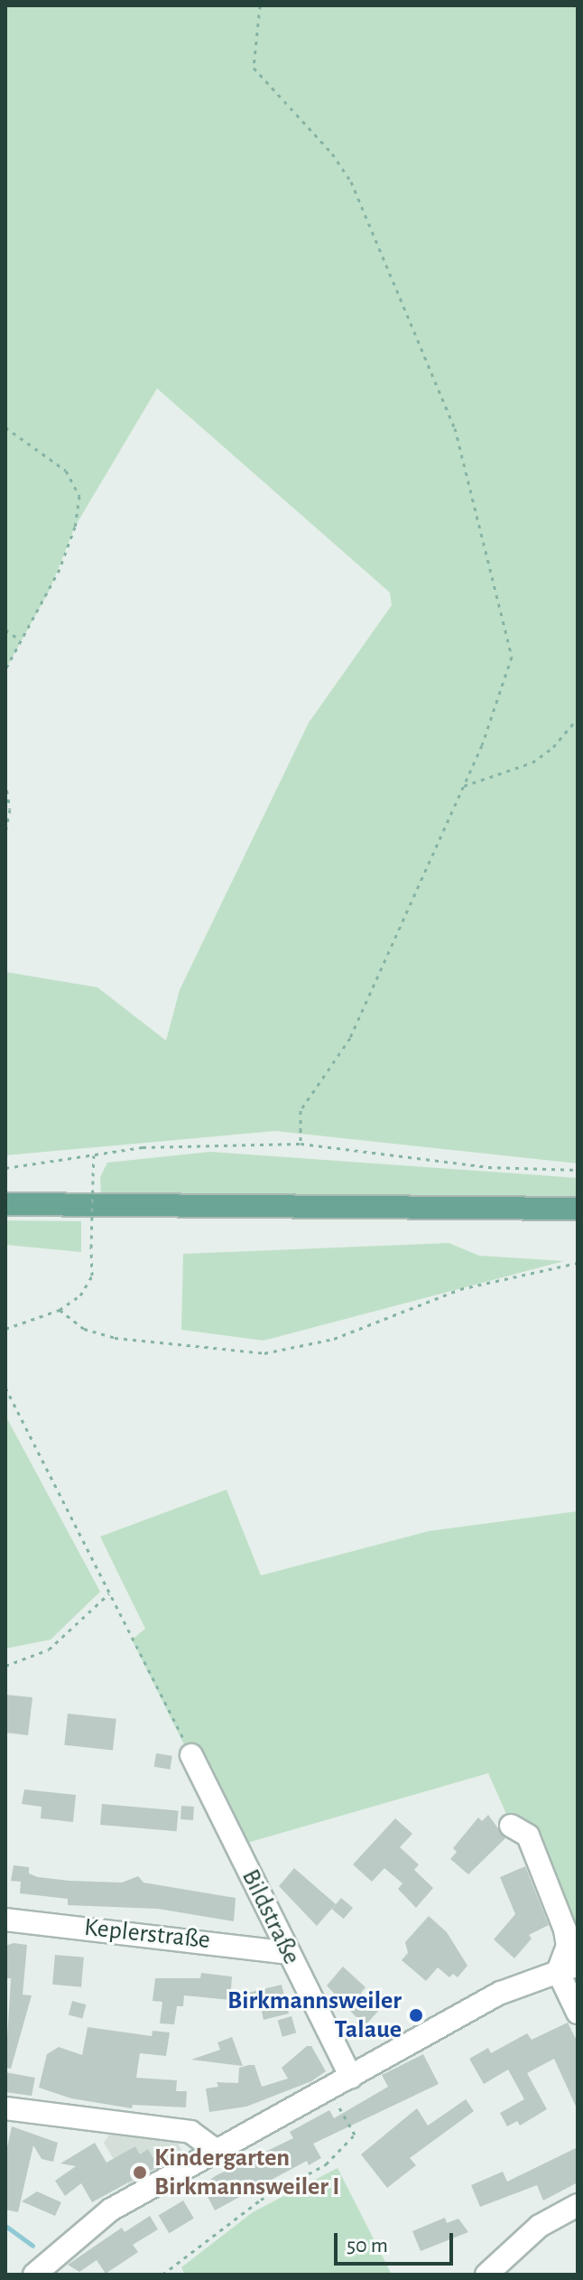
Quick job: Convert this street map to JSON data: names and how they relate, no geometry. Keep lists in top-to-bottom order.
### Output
{
  "streets": {
    "street": ["Bildstraße", "Keplerstraße"]
  },
  "crossings": [
    ["Bildstraße", "Keplerstraße"]
  ],
  "places": ["Birkmannsweiler Talaue", "Kindergarten Birkmannsweiler I"],
  "scale_bar": "50 m"
}
